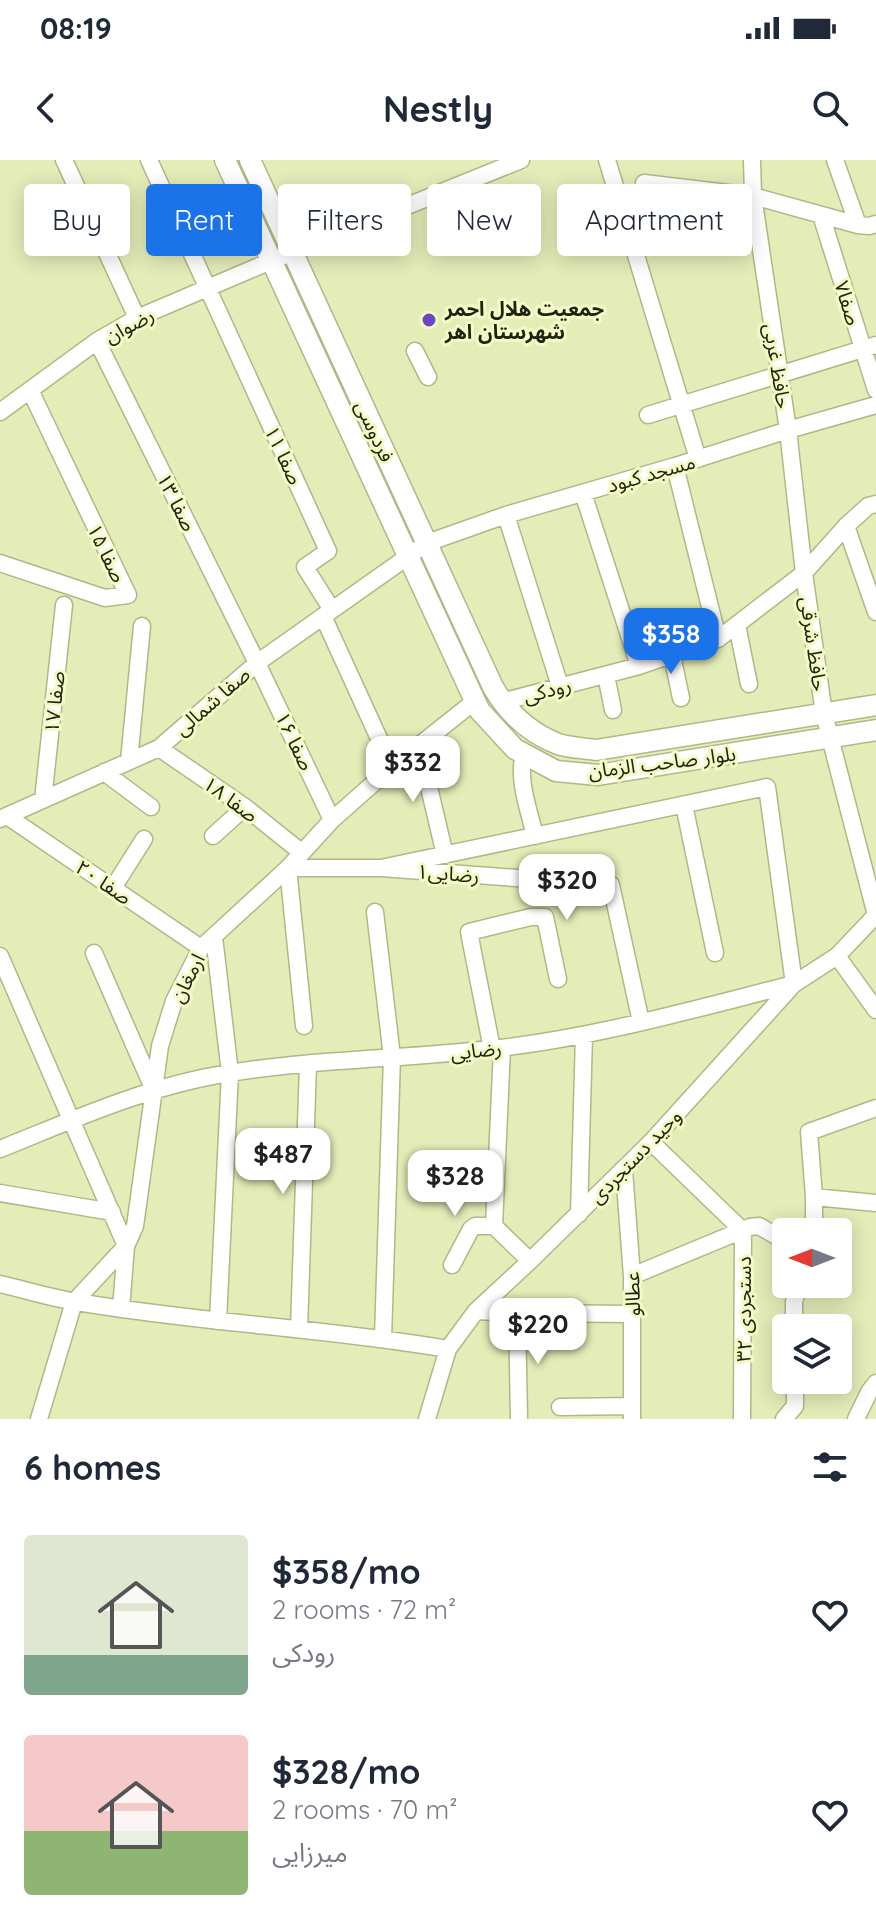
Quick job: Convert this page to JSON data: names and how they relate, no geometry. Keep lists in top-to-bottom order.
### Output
{
  "streets": {
    "main road": ["فردوسی", "بلوار صاحب الزمان"],
    "street": [
      "صفا۷",
      "رضوان",
      "حافظ غربی",
      "صفا ۱۱",
      "مسجد کبود",
      "صفا ۱۳",
      "صفا ۱۵",
      "حافظ شرقی",
      "رودکی",
      "صفا شمالی",
      "صفا ۱۷",
      "صفا ۱۶",
      "صفا ۱۸",
      "رضایی۱",
      "صفا ۲۰",
      "ارمغان",
      "رضایی",
      "وحید دستجردی",
      "عطالو",
      "دستجردی ۳۲"
    ]
  },
  "crossings": [
    ["رضوان", "فردوسی"],
    ["رضوان", "صفا ۱۱"],
    ["رضوان", "صفا ۱۳"],
    ["رضوان", "صفا ۱۵"],
    ["حافظ غربی", "مسجد کبود"],
    ["حافظ غربی", "حافظ شرقی"],
    ["حافظ غربی", "رودکی"],
    ["فردوسی", "مسجد کبود"],
    ["فردوسی", "رودکی"],
    ["فردوسی", "صفا شمالی"],
    ["فردوسی", "بلوار صاحب الزمان"],
    ["فردوسی", "ارمغان"],
    ["صفا ۱۱", "صفا شمالی"],
    ["مسجد کبود", "صفا شمالی"],
    ["صفا ۱۳", "صفا شمالی"],
    ["صفا ۱۳", "صفا ۱۶"],
    ["حافظ شرقی", "رودکی"],
    ["حافظ شرقی", "بلوار صاحب الزمان"],
    ["رودکی", "بلوار صاحب الزمان"],
    ["صفا شمالی", "صفا ۱۷"],
    ["صفا شمالی", "صفا ۱۶"],
    ["صفا شمالی", "صفا ۱۸"],
    ["صفا شمالی", "صفا ۲۰"],
    ["صفا ۱۶", "ارمغان"],
    ["بلوار صاحب الزمان", "ارمغان"],
    ["صفا ۱۸", "ارمغان"],
    ["رضایی۱", "ارمغان"],
    ["رضایی۱", "رضایی"],
    ["صفا ۲۰", "ارمغان"],
    ["ارمغان", "رضایی"],
    ["رضایی", "وحید دستجردی"],
    ["وحید دستجردی", "عطالو"],
    ["وحید دستجردی", "دستجردی ۳۲"]
  ],
  "places": ["جمعیت هلال احمر شهرستان اهر"],
  "north": "left",
  "page": {
    "status": "08:19",
    "header": "Nestly",
    "chip": [
      "Buy",
      "Rent",
      "Filters",
      "New",
      "Apartment"
    ],
    "price": [
      "$358",
      "$332",
      "$320",
      "$487",
      "$328",
      "$220"
    ],
    "heading": "6 homes",
    "list": [
      {
        "name": "$358/mo",
        "note": "2 rooms · 72 m² · رودکی"
      },
      {
        "name": "$328/mo",
        "note": "2 rooms · 70 m² · میرزایی"
      }
    ]
  }
}
